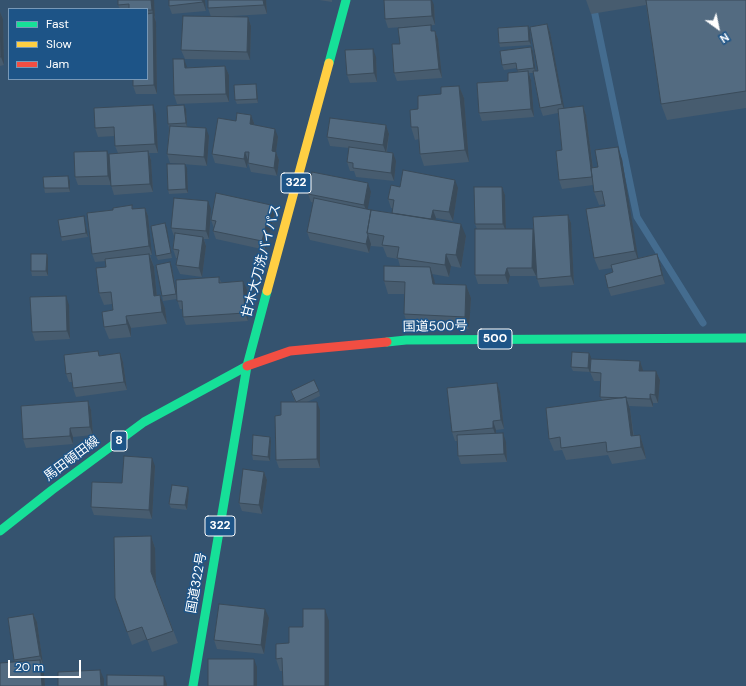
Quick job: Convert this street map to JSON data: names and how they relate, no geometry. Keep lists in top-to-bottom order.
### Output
{
  "streets": {
    "main road": [
      "322",
      "甘木大刀洗バイパス",
      "国道500号",
      "500",
      "8",
      "馬田頓田線",
      "国道322号"
    ]
  },
  "crossings": [
    ["甘木大刀洗バイパス", "国道500号"],
    ["甘木大刀洗バイパス", "馬田頓田線"],
    ["甘木大刀洗バイパス", "国道322号"],
    ["国道500号", "馬田頓田線"],
    ["国道500号", "国道322号"],
    ["馬田頓田線", "国道322号"]
  ],
  "legend": ["Fast", "Slow", "Jam"],
  "scale_bar": "20 m",
  "north": "bottom right"
}
